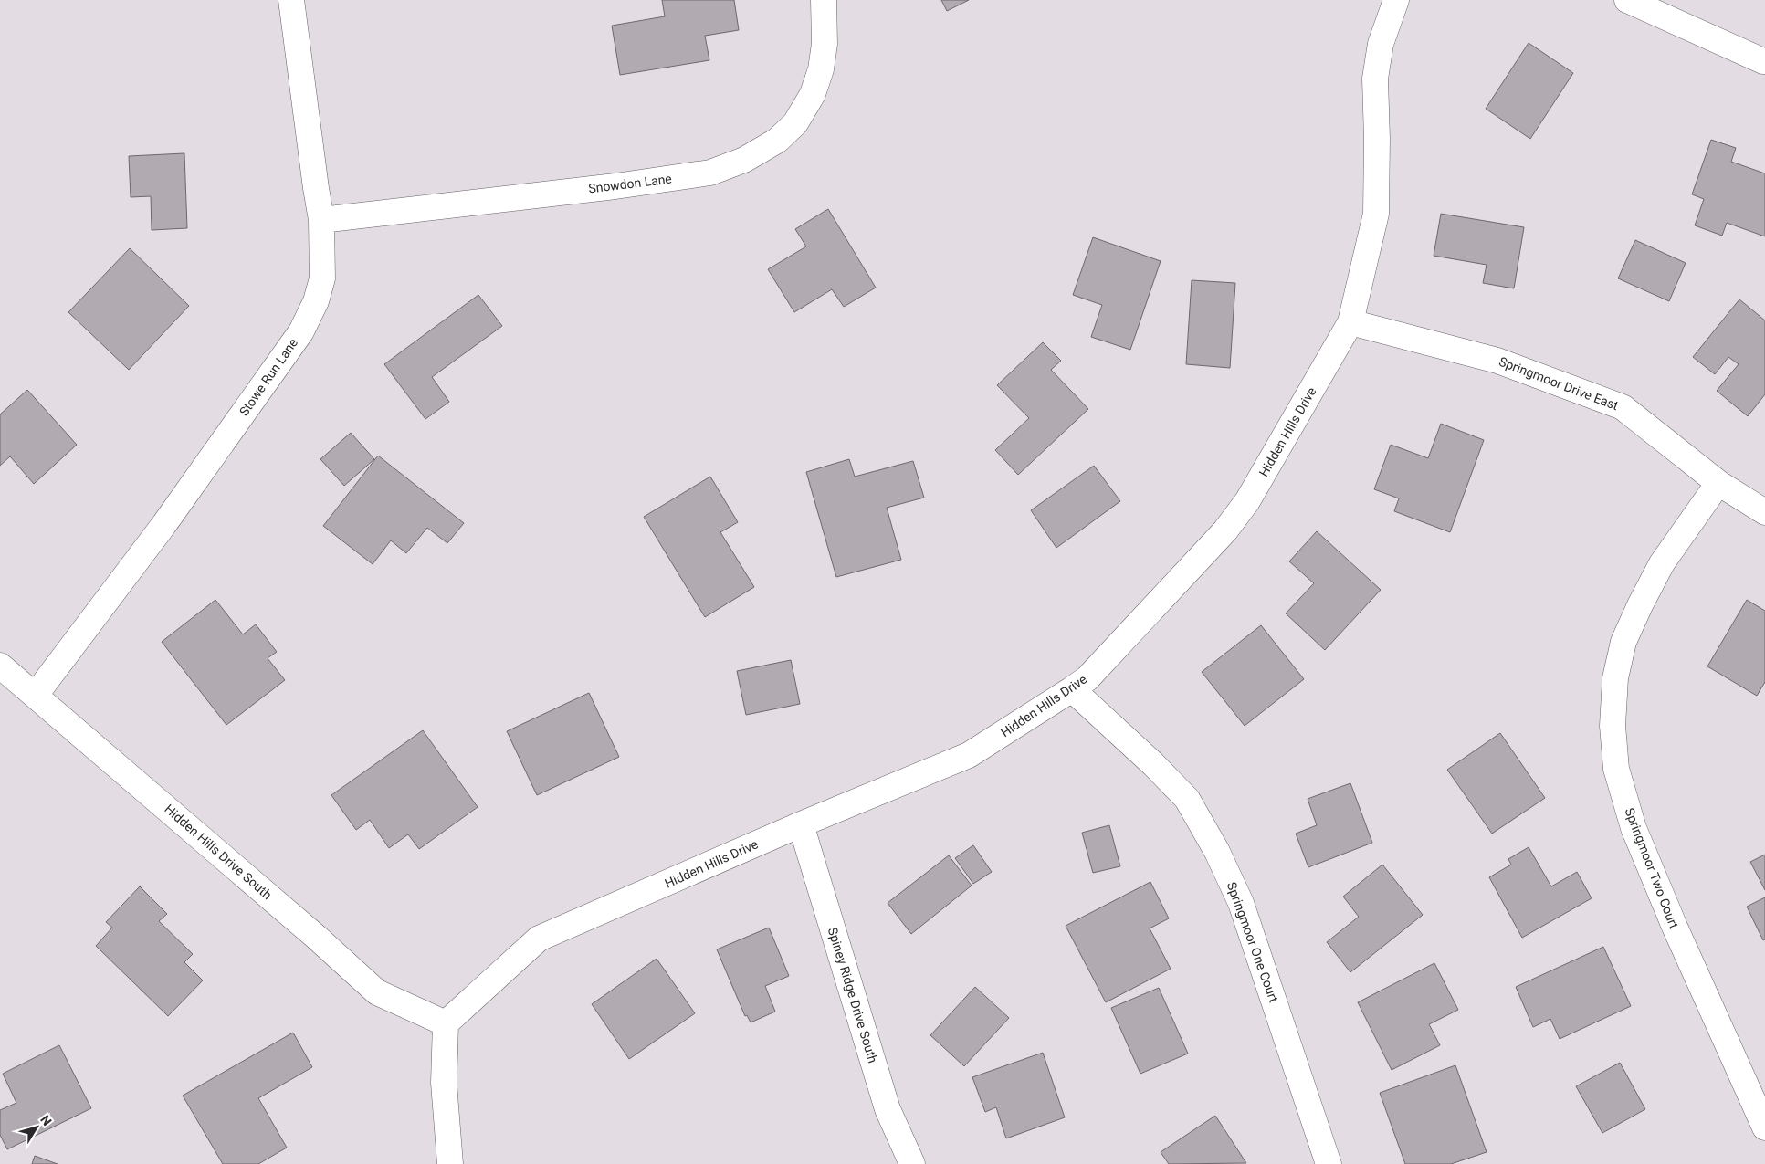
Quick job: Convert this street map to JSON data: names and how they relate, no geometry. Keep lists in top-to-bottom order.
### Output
{
  "streets": {
    "street": [
      "Snowdon Lane",
      "Stowe Run Lane",
      "Springmoor Drive East",
      "Hidden Hills Drive",
      "Hidden Hills Drive South",
      "Springmoor Two Court",
      "Springmoor One Court",
      "Spiney Ridge Drive South"
    ]
  },
  "crossings": [
    ["Snowdon Lane", "Stowe Run Lane"],
    ["Stowe Run Lane", "Hidden Hills Drive South"],
    ["Springmoor Drive East", "Hidden Hills Drive"],
    ["Springmoor Drive East", "Springmoor Two Court"],
    ["Hidden Hills Drive", "Hidden Hills Drive South"],
    ["Hidden Hills Drive", "Springmoor One Court"],
    ["Hidden Hills Drive", "Spiney Ridge Drive South"]
  ],
  "north": "top right"
}
